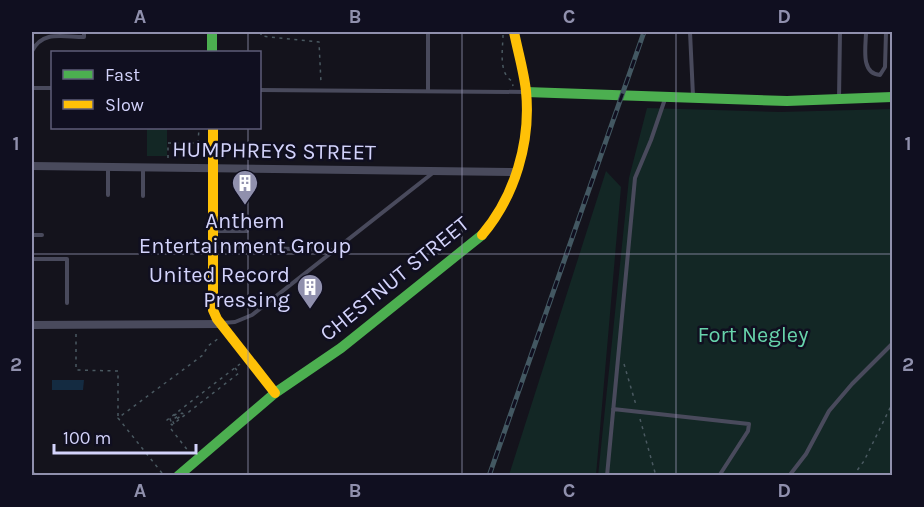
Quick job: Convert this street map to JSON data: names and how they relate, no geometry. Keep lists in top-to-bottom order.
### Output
{
  "streets": {
    "street": ["HUMPHREYS STREET", "CHESTNUT STREET"]
  },
  "crossings": [
    ["HUMPHREYS STREET", "CHESTNUT STREET"]
  ],
  "parks": ["Fort Negley"],
  "places": {
    "building": ["Anthem Entertainment Group", "United Record Pressing"]
  },
  "legend": ["Fast", "Slow"],
  "scale_bar": "100 m",
  "grid": {
    "columns": [
      "A",
      "B",
      "C",
      "D"
    ],
    "rows": ["1", "2"]
  }
}
